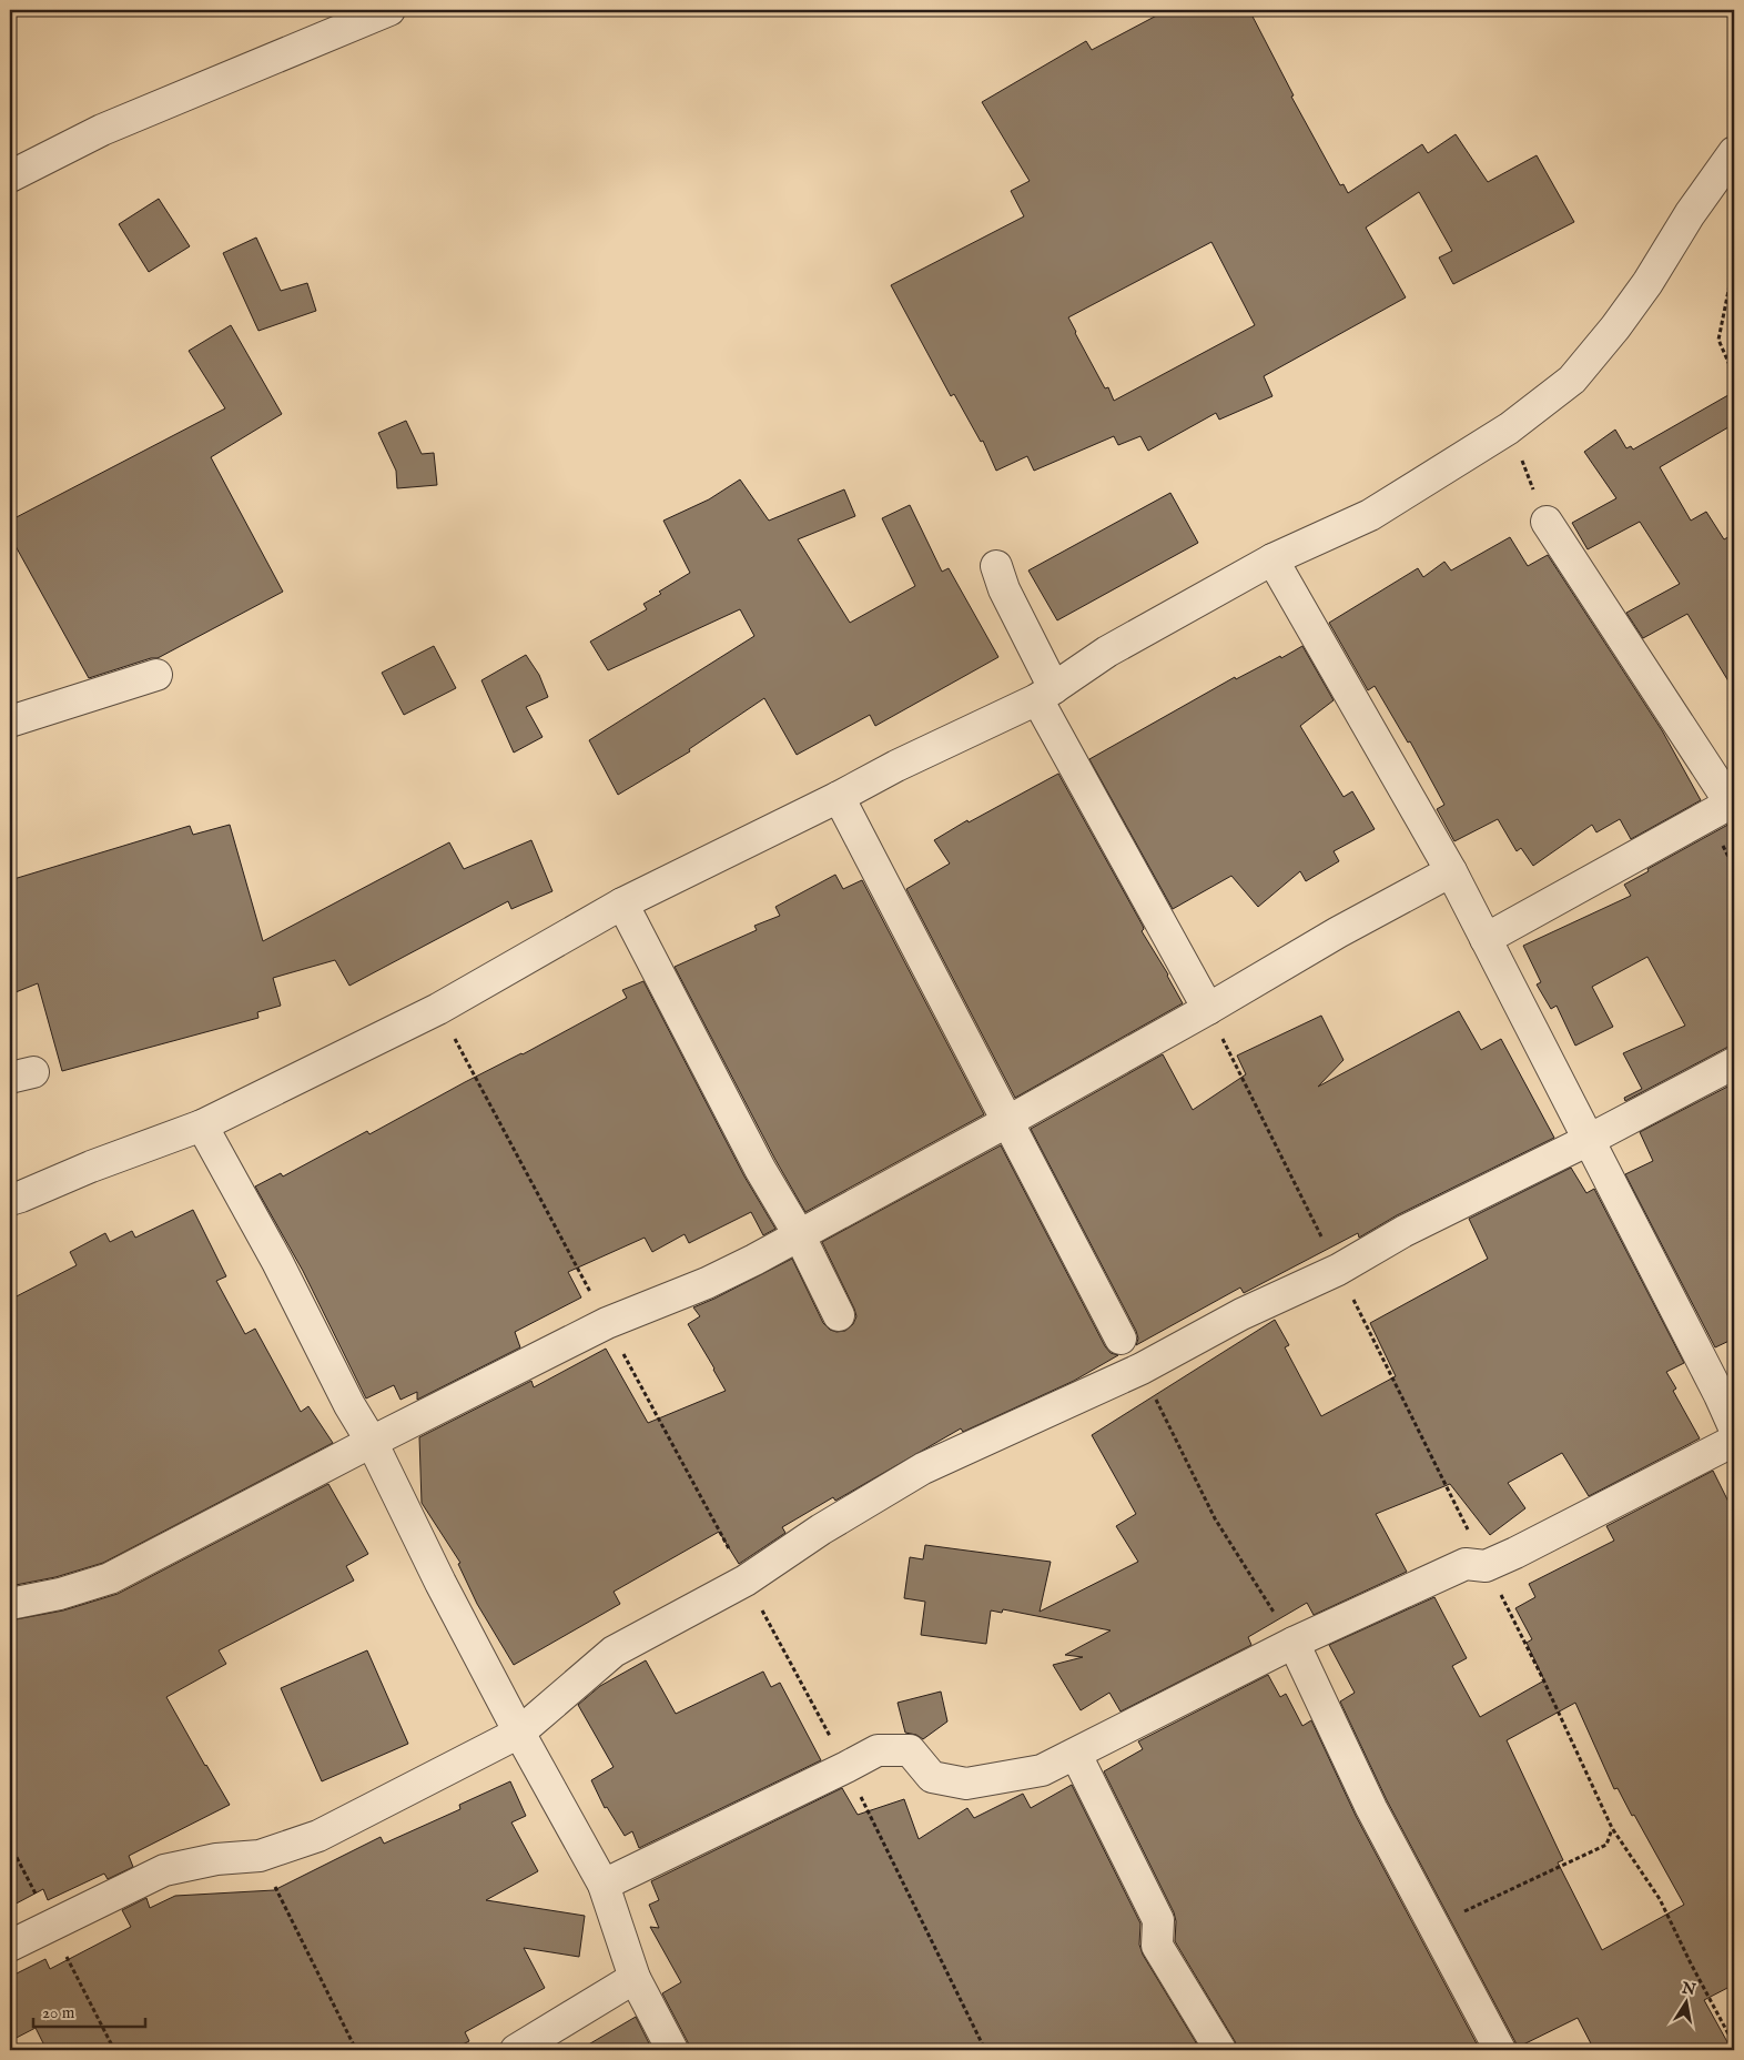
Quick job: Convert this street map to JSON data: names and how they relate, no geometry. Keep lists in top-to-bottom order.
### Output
{
  "scale_bar": "20 m",
  "north": "top"
}
